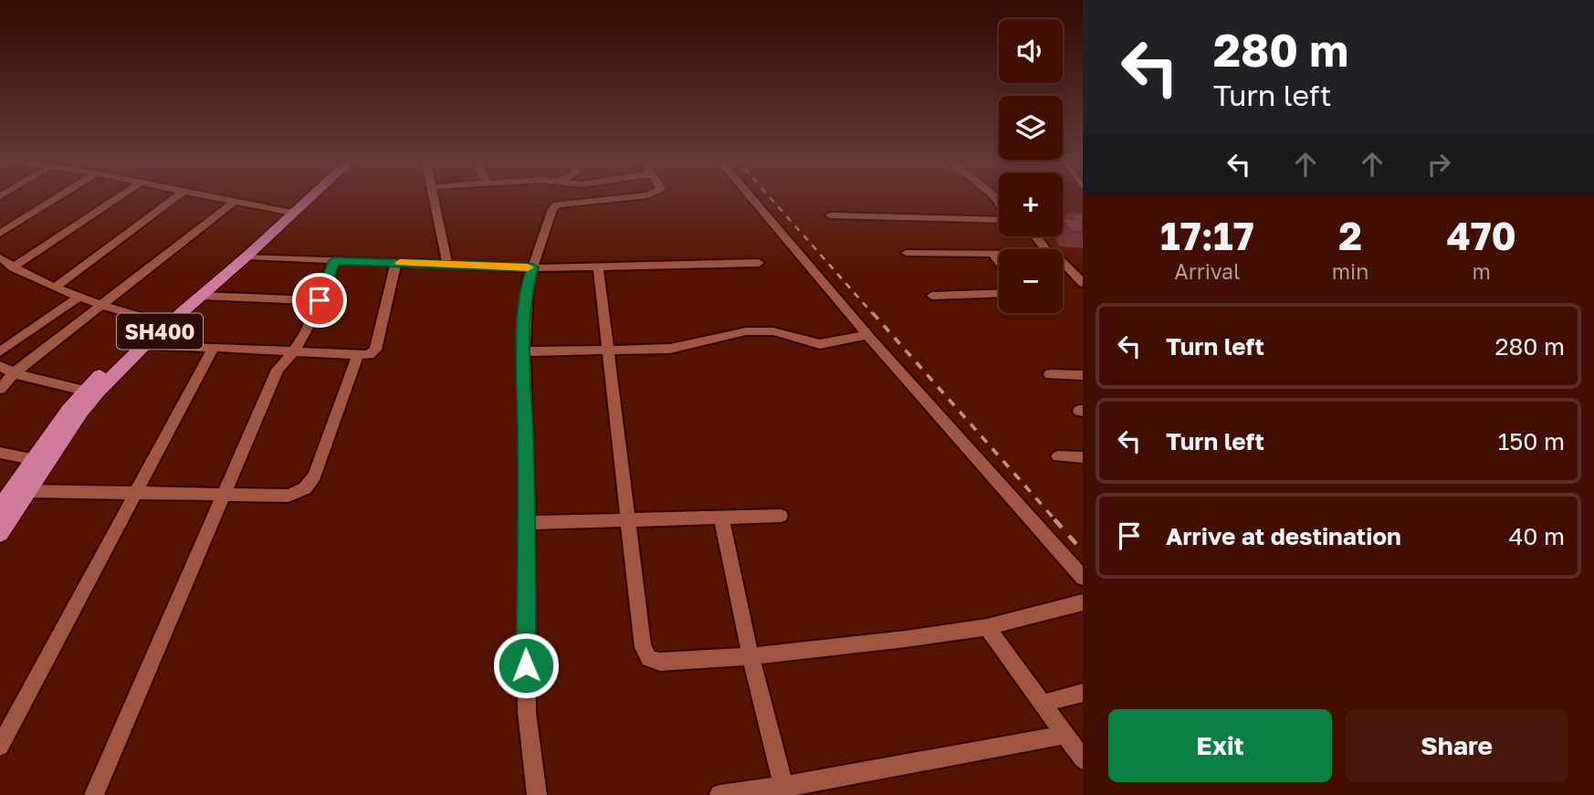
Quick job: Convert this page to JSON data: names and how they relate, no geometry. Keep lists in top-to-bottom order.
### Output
{
  "streets": {
    "main road": ["SH400"]
  },
  "page": {
    "turn": ["280 m", "Turn left"],
    "map_buttons": ["+", "−"],
    "eta": [
      "17:17",
      "Arrival",
      "2",
      "min",
      "470",
      "m"
    ],
    "list": [
      {
        "name": "Turn left",
        "value": "280 m"
      },
      {
        "name": "Turn left",
        "value": "150 m"
      },
      {
        "name": "Arrive at destination",
        "value": "40 m"
      }
    ],
    "buttons": ["Exit", "Share"]
  }
}
